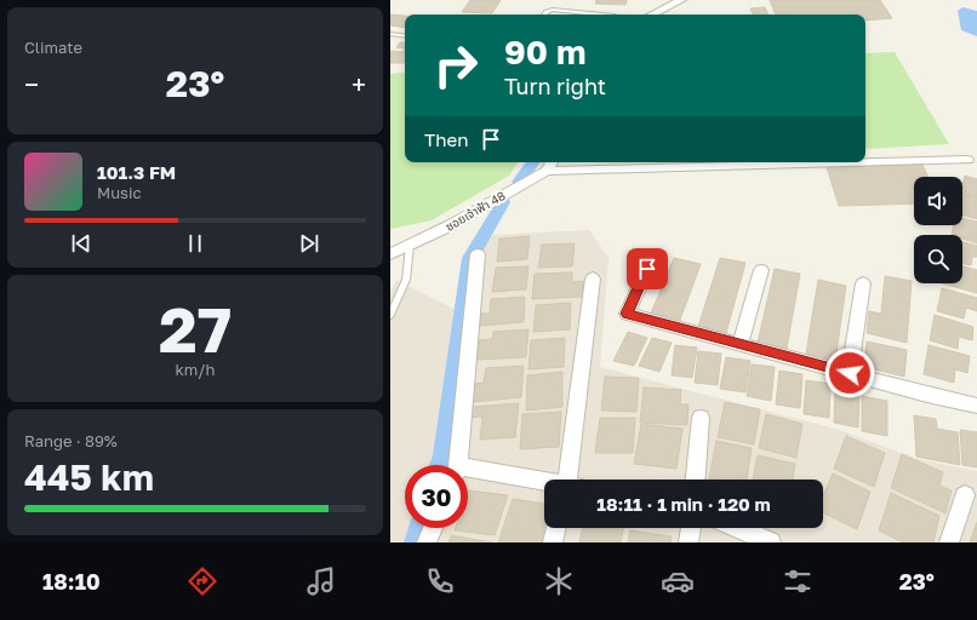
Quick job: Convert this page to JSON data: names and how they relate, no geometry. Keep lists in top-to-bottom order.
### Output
{
  "streets": {
    "street": ["ซอยเจ้าฟ้า 48"]
  },
  "page": {
    "tile": [
      "Climate",
      ["27", "km/h"],
      ["Range · 89%", "445 km"]
    ],
    "turn": ["90 m", "Turn right"],
    "heat": ["−", "23°", "+"],
    "then": "Then",
    "song": ["101.3 FM", "Music"],
    "limit": "30",
    "trip": "18:11 · 1 min · 120 m",
    "tabs": ["18:10", "23°"]
  }
}
